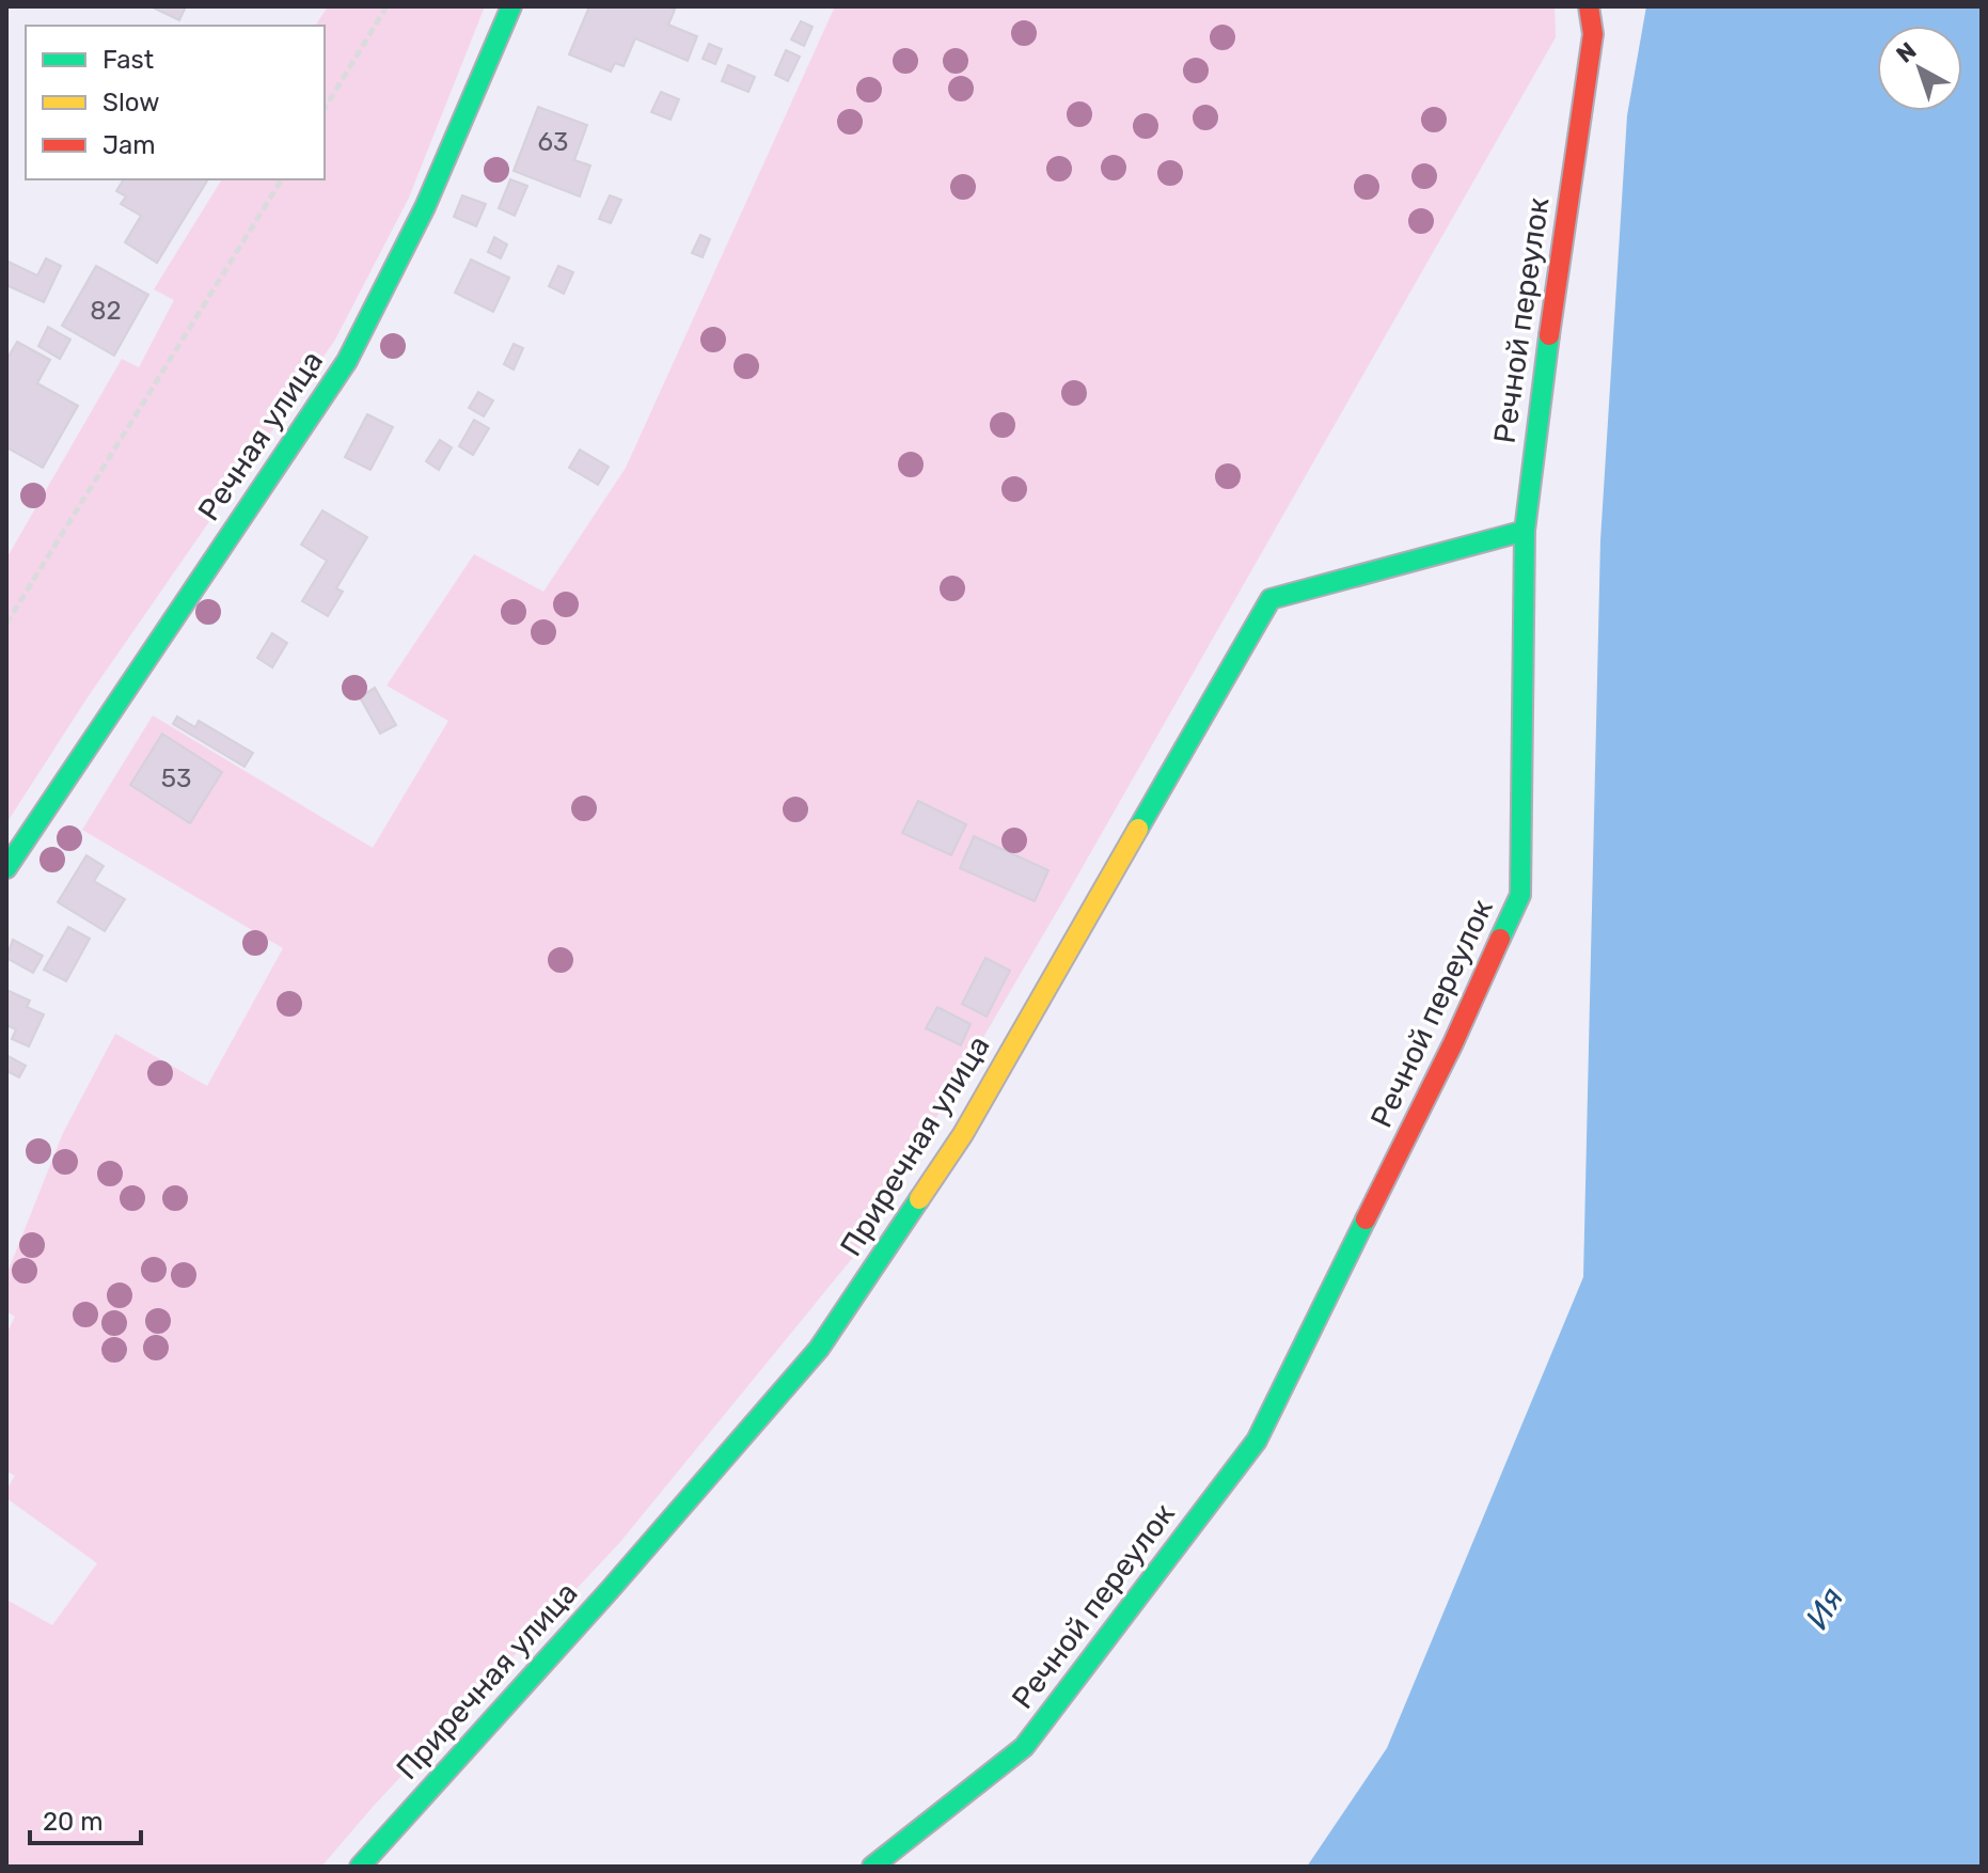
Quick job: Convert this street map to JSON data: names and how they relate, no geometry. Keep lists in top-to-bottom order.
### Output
{
  "streets": {
    "street": ["Речной переулок", "Речная улица", "Приречная улица"]
  },
  "crossings": [
    ["Речной переулок", "Приречная улица"]
  ],
  "water": ["Ия"],
  "house_numbers": ["63", "82", "53"],
  "legend": ["Fast", "Slow", "Jam"],
  "scale_bar": "20 m",
  "north": "top left"
}
